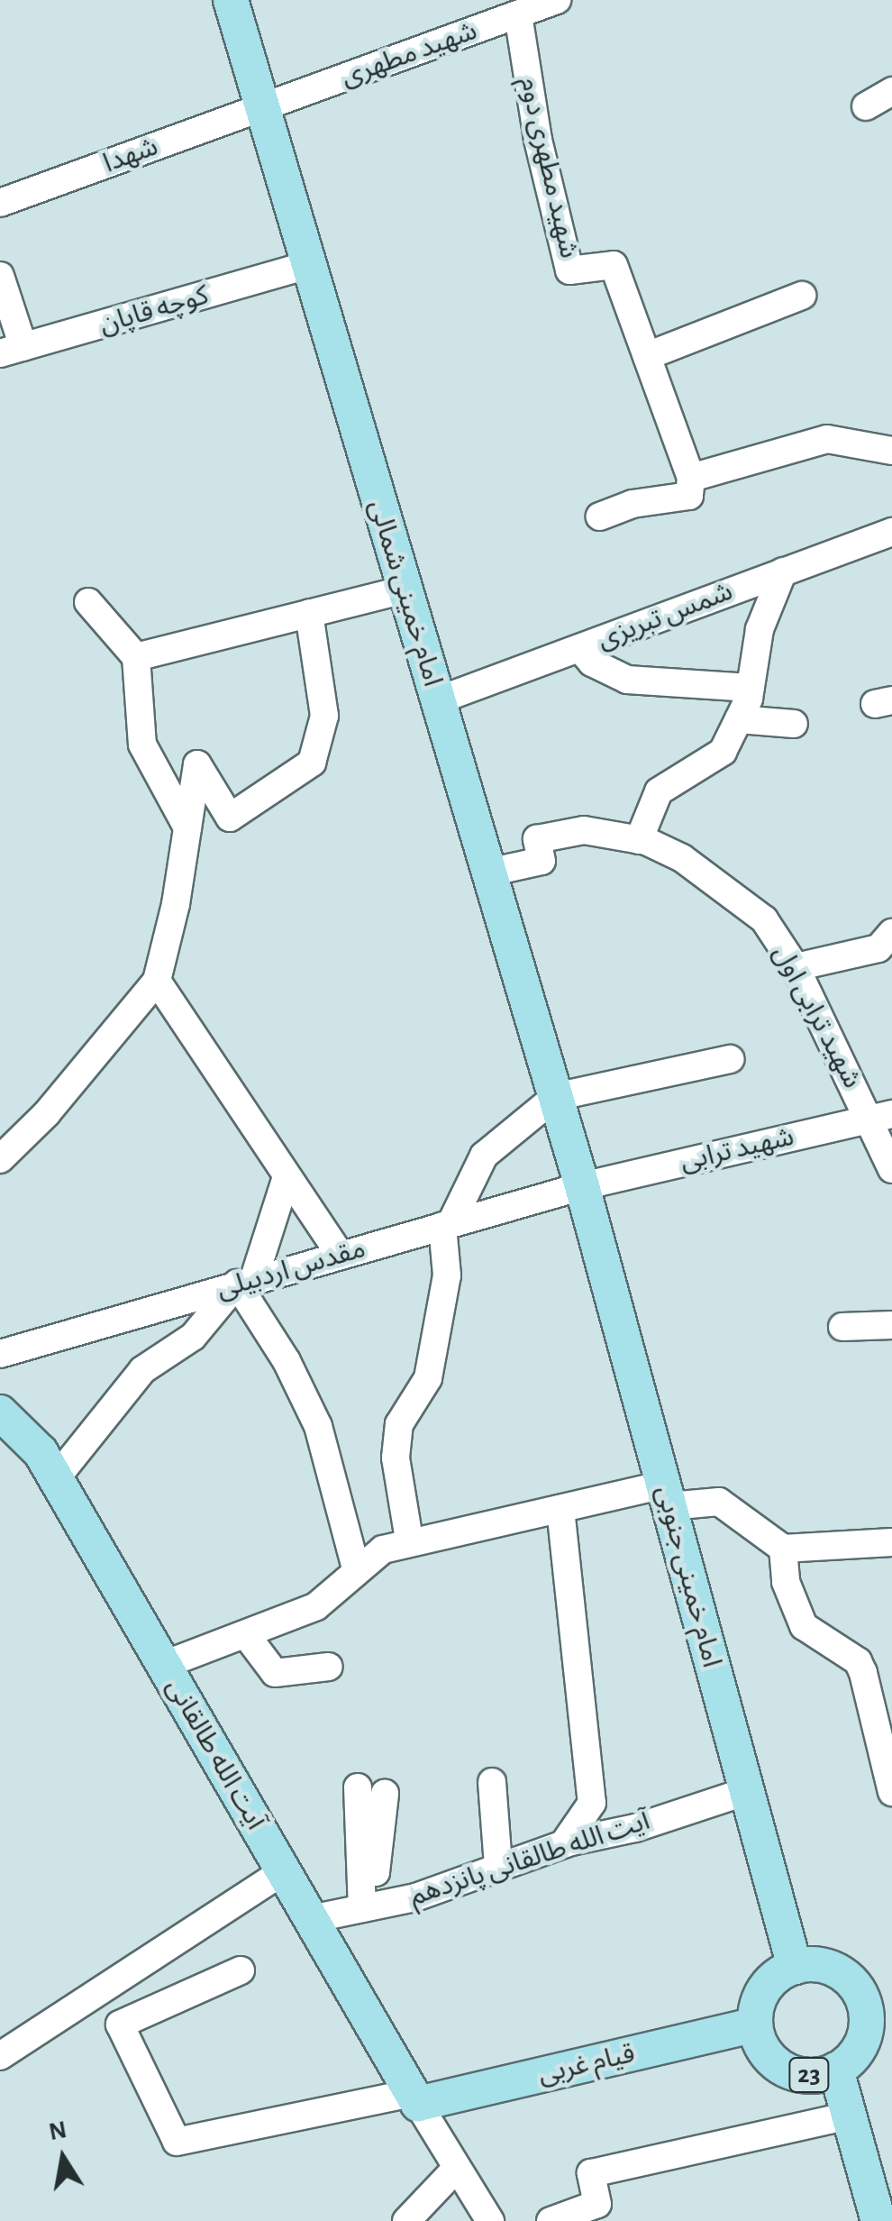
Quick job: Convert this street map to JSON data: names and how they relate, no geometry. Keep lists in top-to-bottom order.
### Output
{
  "streets": {
    "main road": [
      "امام خمینی شمالی",
      "امام خمینی جنوبی",
      "آیت الله طالقانی",
      "قیام غربی",
      "23"
    ],
    "street": [
      "شهید مطهری",
      "شهدا",
      "شهید مطهری دوم",
      "کوچه قاپان",
      "شمس تبریزی",
      "شهید ترابی اول",
      "شهید ترابی",
      "مقدس اردبیلی",
      "آیت الله طالقانی پانزدهم"
    ]
  },
  "crossings": [
    ["شهید مطهری", "شهدا"],
    ["شهید مطهری", "شهید مطهری دوم"],
    ["شهید مطهری", "امام خمینی شمالی"],
    ["شهدا", "امام خمینی شمالی"],
    ["کوچه قاپان", "امام خمینی شمالی"],
    ["امام خمینی شمالی", "شمس تبریزی"],
    ["امام خمینی شمالی", "شهید ترابی اول"],
    ["امام خمینی شمالی", "شهید ترابی"],
    ["امام خمینی شمالی", "مقدس اردبیلی"],
    ["امام خمینی شمالی", "امام خمینی جنوبی"],
    ["شهید ترابی اول", "شهید ترابی"],
    ["شهید ترابی", "مقدس اردبیلی"],
    ["شهید ترابی", "امام خمینی جنوبی"],
    ["مقدس اردبیلی", "امام خمینی جنوبی"],
    ["امام خمینی جنوبی", "آیت الله طالقانی پانزدهم"],
    ["امام خمینی جنوبی", "قیام غربی"],
    ["امام خمینی جنوبی", "23"],
    ["آیت الله طالقانی", "آیت الله طالقانی پانزدهم"],
    ["آیت الله طالقانی", "قیام غربی"],
    ["قیام غربی", "23"]
  ],
  "north": "top"
}
